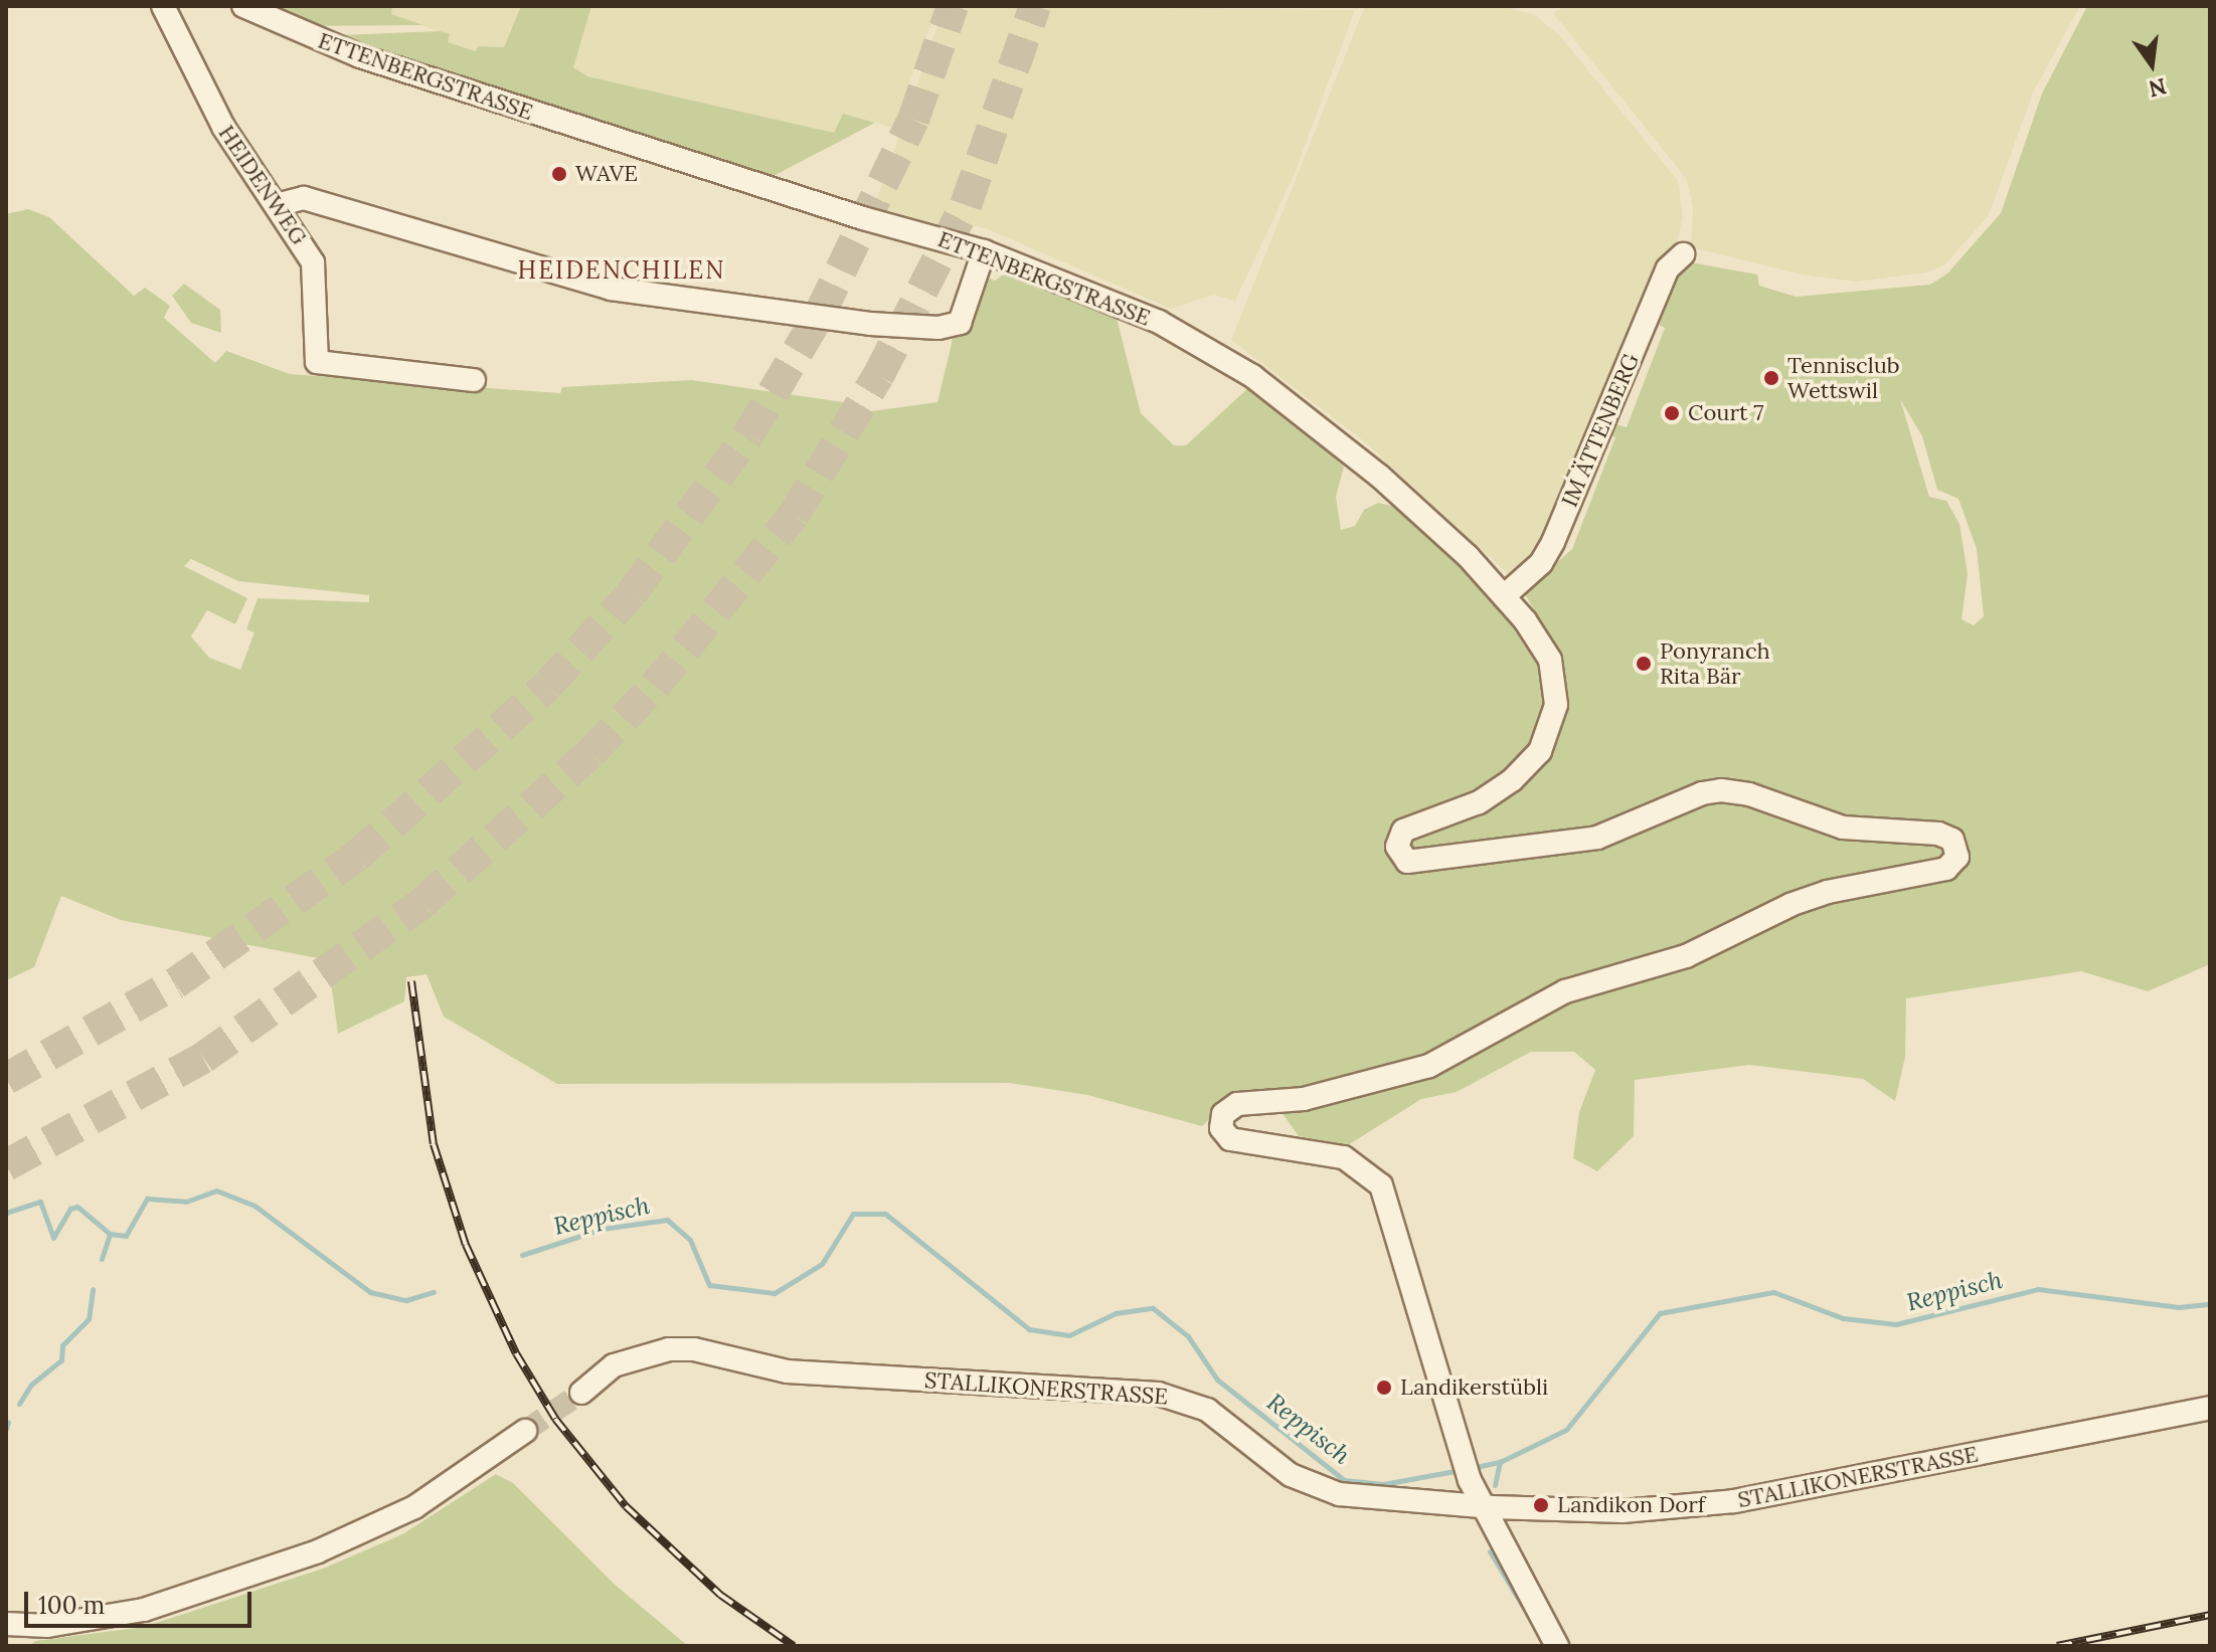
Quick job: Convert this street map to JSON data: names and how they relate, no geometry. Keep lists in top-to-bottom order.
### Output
{
  "streets": {
    "street": [
      "ETTENBERGSTRASSE",
      "HEIDENWEG",
      "IM ÄTTENBERG",
      "STALLIKONERSTRASSE"
    ]
  },
  "crossings": [
    ["ETTENBERGSTRASSE", "IM ÄTTENBERG"],
    ["ETTENBERGSTRASSE", "STALLIKONERSTRASSE"]
  ],
  "districts": ["HEIDENCHILEN"],
  "water": ["Reppisch"],
  "places": [
    "WAVE",
    "Tennisclub Wettswil",
    "Court 7",
    "Ponyranch Rita Bär",
    "Landikerstübli",
    "Landikon Dorf"
  ],
  "scale_bar": "100 m",
  "north": "bottom"
}
